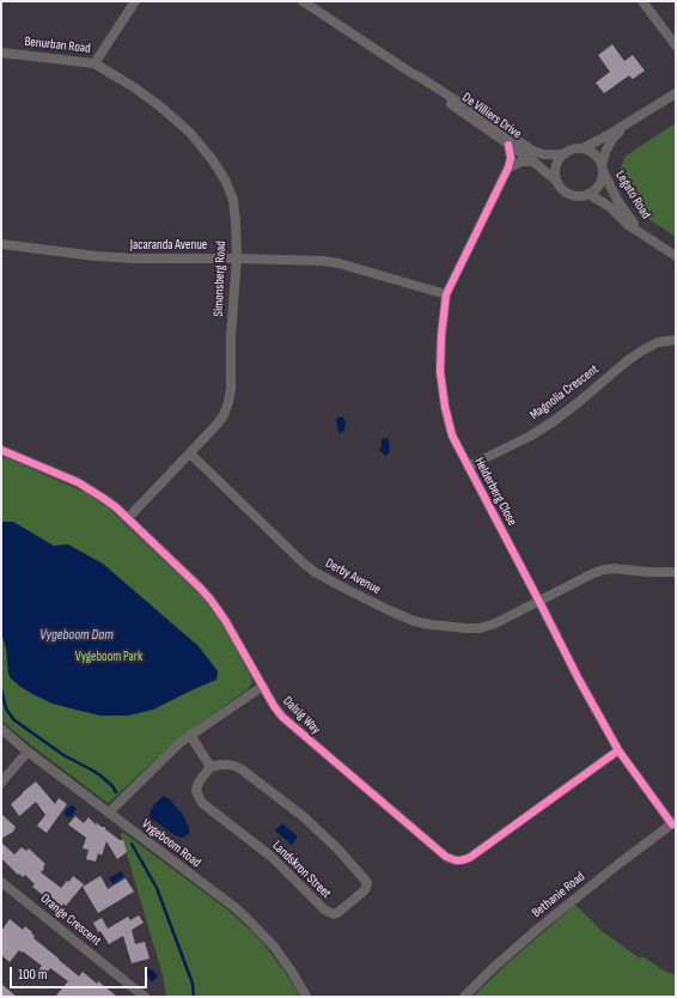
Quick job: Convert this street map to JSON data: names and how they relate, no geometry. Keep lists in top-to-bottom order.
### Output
{
  "streets": {
    "street": [
      "Benurban Road",
      "De Villiers Drive",
      "Legato Road",
      "Jacaranda Avenue",
      "Simonsberg Road",
      "Magnolia Crescent",
      "Helderberg Close",
      "Derby Avenue",
      "Dalsig Way",
      "Vygeboom Road",
      "Landskron Street",
      "Bethanie Road",
      "Orange Crescent"
    ]
  },
  "crossings": [
    ["Benurban Road", "Simonsberg Road"],
    ["De Villiers Drive", "Legato Road"],
    ["De Villiers Drive", "Helderberg Close"],
    ["Jacaranda Avenue", "Simonsberg Road"],
    ["Jacaranda Avenue", "Helderberg Close"],
    ["Simonsberg Road", "Derby Avenue"],
    ["Simonsberg Road", "Dalsig Way"],
    ["Magnolia Crescent", "Helderberg Close"],
    ["Helderberg Close", "Derby Avenue"],
    ["Helderberg Close", "Dalsig Way"],
    ["Helderberg Close", "Bethanie Road"]
  ],
  "water": ["Vygeboom Dam"],
  "parks": ["Vygeboom Park"],
  "scale_bar": "100 m"
}
